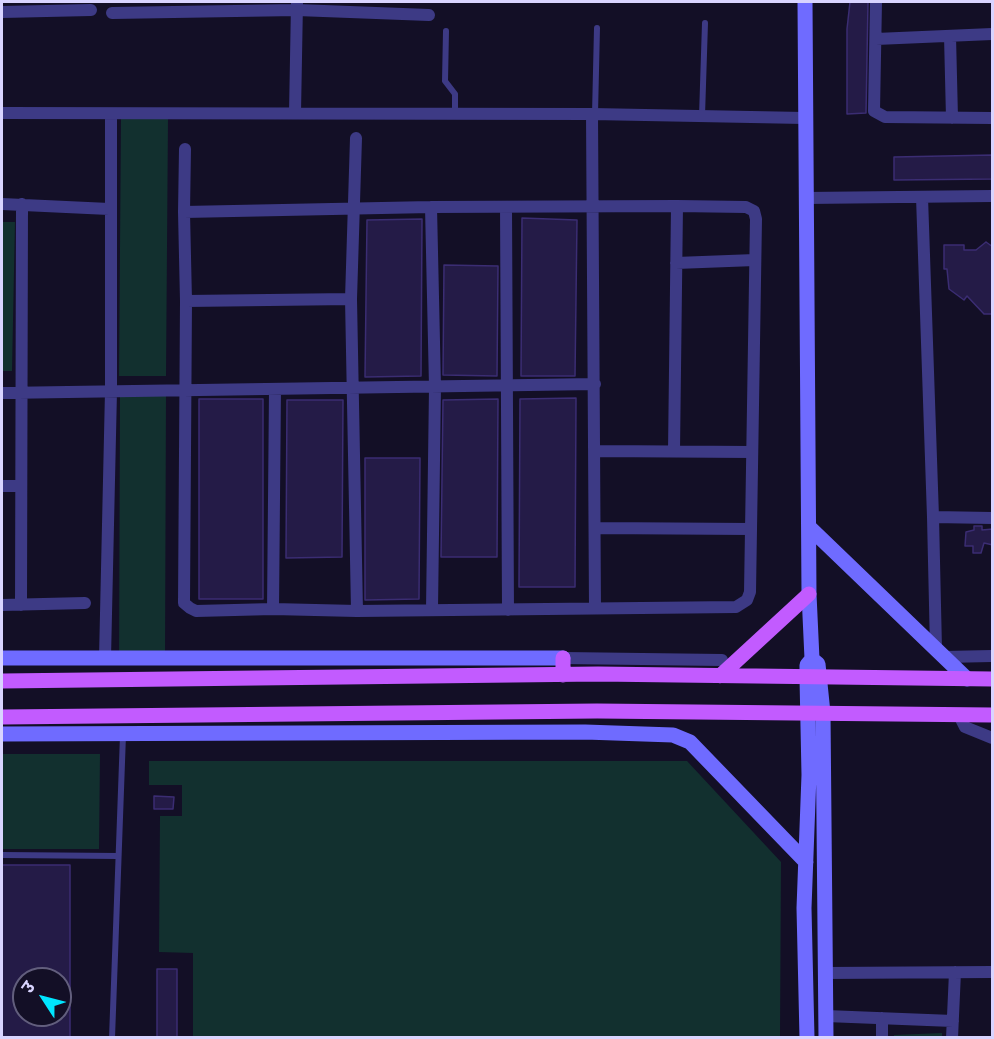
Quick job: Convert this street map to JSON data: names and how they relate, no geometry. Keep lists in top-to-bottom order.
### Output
{
  "north": "top left"
}
